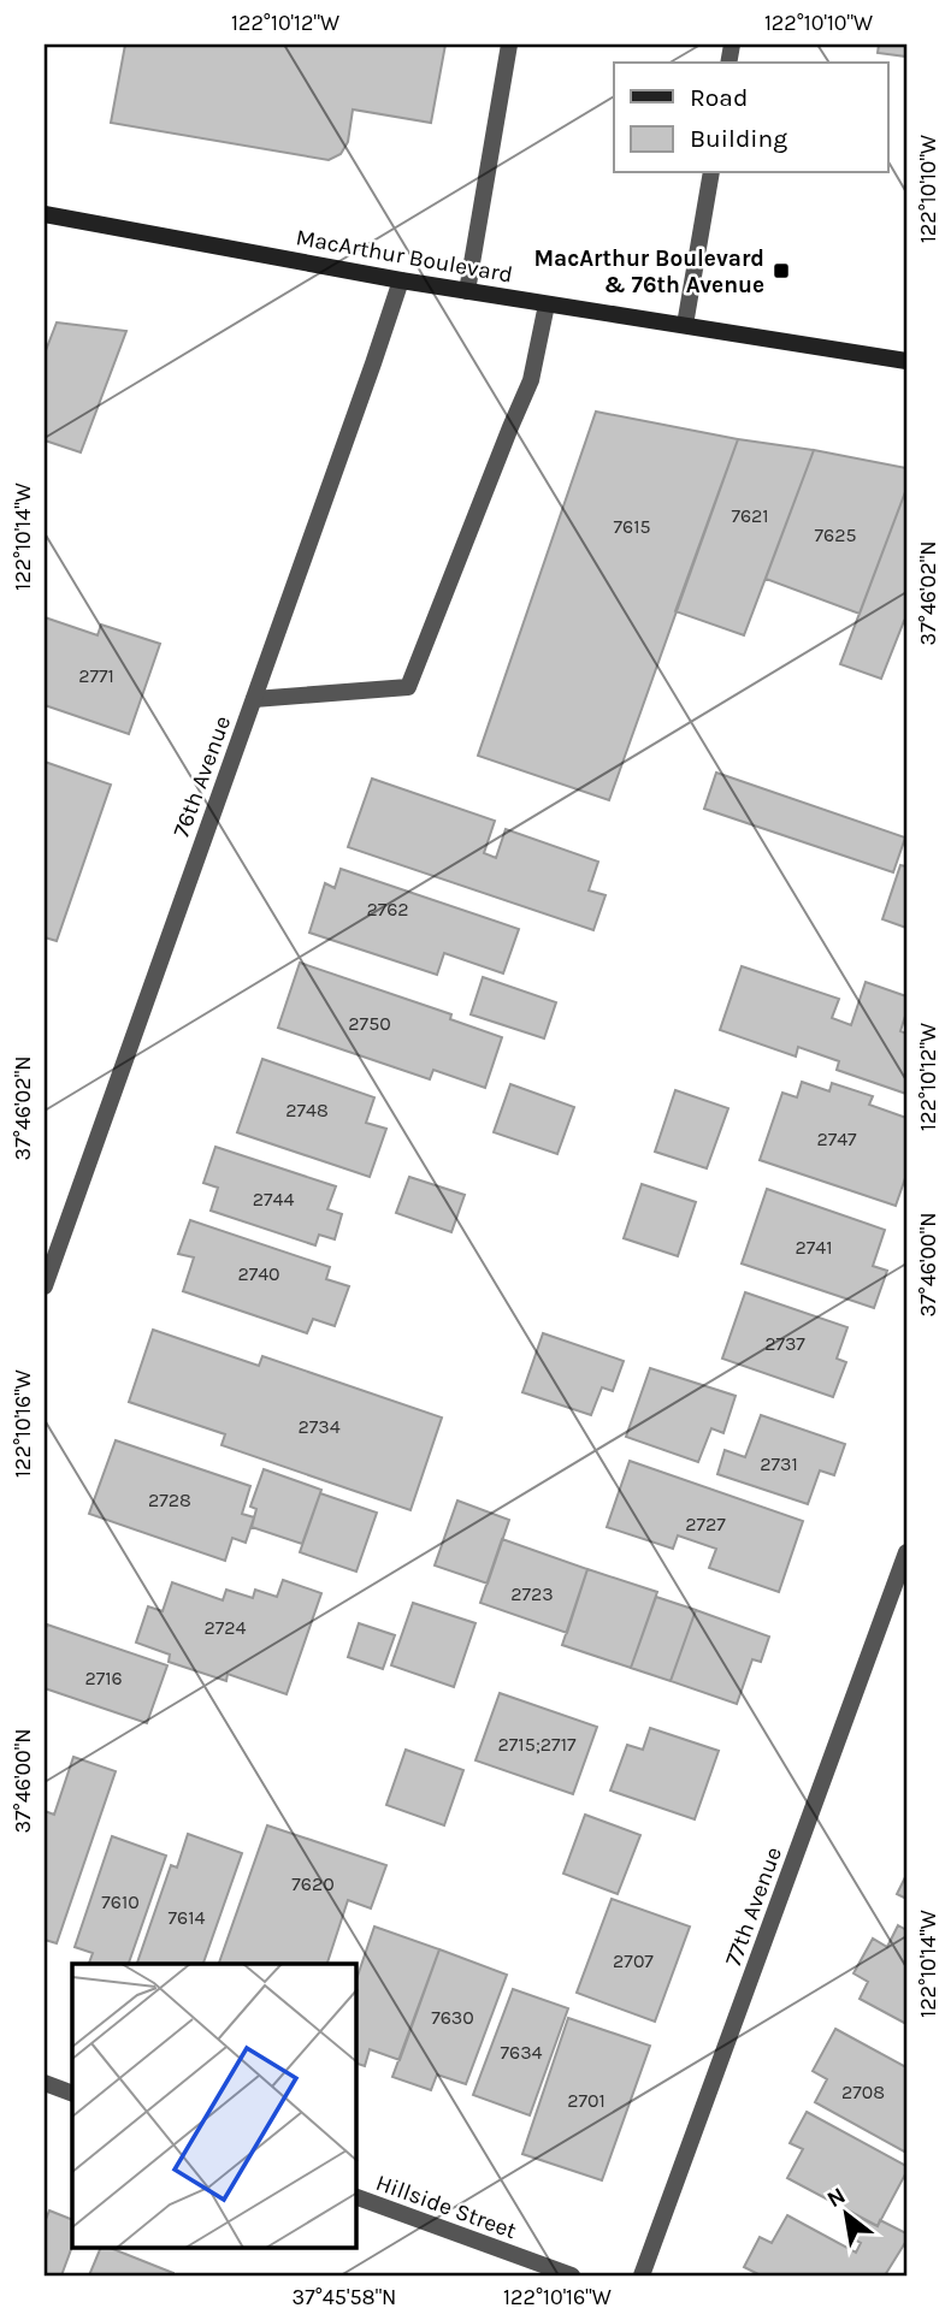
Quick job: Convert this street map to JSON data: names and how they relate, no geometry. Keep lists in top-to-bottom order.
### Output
{
  "streets": {
    "main road": ["MacArthur Boulevard"],
    "street": ["76th Avenue", "77th Avenue", "Hillside Street"]
  },
  "crossings": [
    ["MacArthur Boulevard", "76th Avenue"]
  ],
  "places": {
    "transit": ["MacArthur Boulevard & 76th Avenue"]
  },
  "house_numbers": [
    "7621",
    "7615",
    "7625",
    "2771",
    "2762",
    "2750",
    "2748",
    "2747",
    "2744",
    "2741",
    "2740",
    "2737",
    "2734",
    "2731",
    "2728",
    "2727",
    "2723",
    "2724",
    "2716",
    "2715;2717",
    "7620",
    "7610",
    "7614",
    "2707",
    "7630",
    "7634",
    "2708",
    "2701"
  ],
  "legend": ["Road", "Building"],
  "north": "top left",
  "coordinates": [
    "122°10'12\"W",
    "122°10'10\"W",
    "122°10'14\"W",
    "37°46'02\"N",
    "37°46'00\"N",
    "122°10'16\"W",
    "37°45'58\"N"
  ]
}
